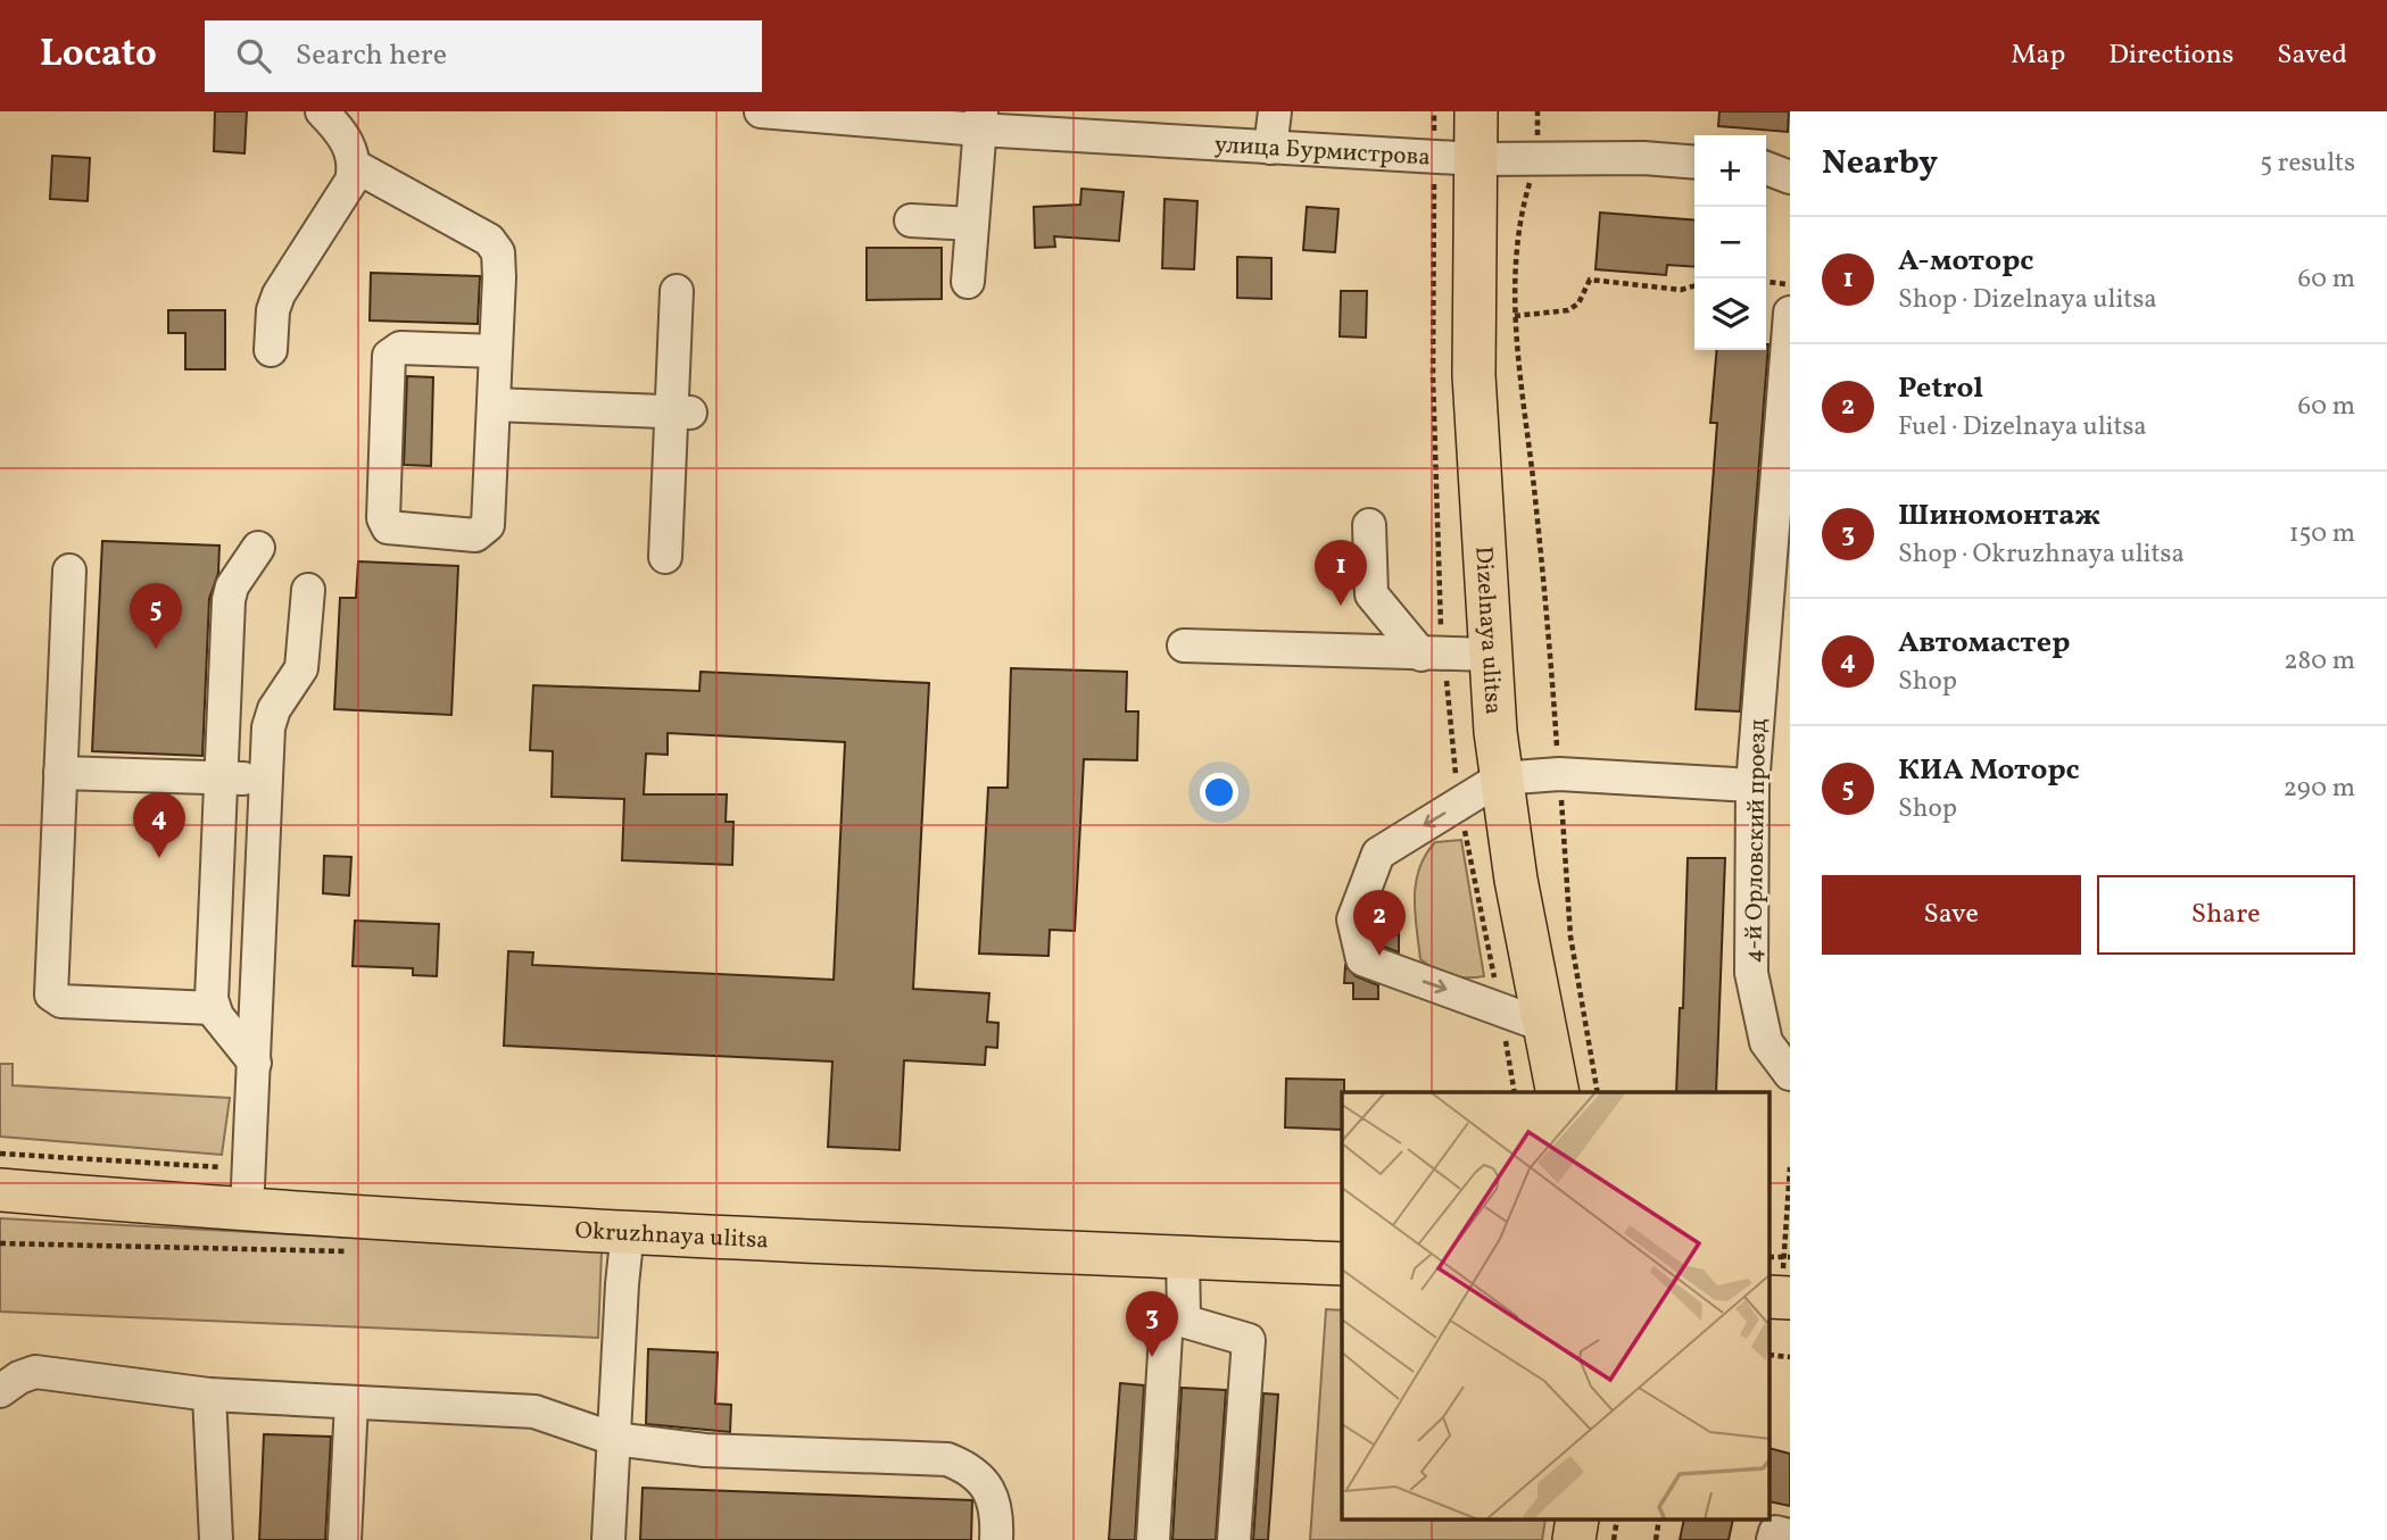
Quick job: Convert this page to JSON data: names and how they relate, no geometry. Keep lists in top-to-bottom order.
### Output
{
  "streets": {
    "main road": ["Dizelnaya ulitsa", "Okruzhnaya ulitsa"],
    "street": ["улица Бурмистрова", "4-й Орловский проезд"]
  },
  "crossings": [
    ["улица Бурмистрова", "Dizelnaya ulitsa"]
  ],
  "page": {
    "header": "Locato",
    "search": "Search here",
    "nav": ["Map", "Directions", "Saved"],
    "heading": ["Nearby", "5 results"],
    "map_buttons": ["+", "−"],
    "list": [
      {
        "mark": "1",
        "name": "А-моторс",
        "note": "Shop · Dizelnaya ulitsa",
        "value": "60 m"
      },
      {
        "mark": "2",
        "name": "Petrol",
        "note": "Fuel · Dizelnaya ulitsa",
        "value": "60 m"
      },
      {
        "mark": "3",
        "name": "Шиномонтаж",
        "note": "Shop · Okruzhnaya ulitsa",
        "value": "150 m"
      },
      {
        "mark": "4",
        "name": "Автомастер",
        "note": "Shop",
        "value": "280 m"
      },
      {
        "mark": "5",
        "name": "КИА Моторс",
        "note": "Shop",
        "value": "290 m"
      }
    ],
    "pins": [
      "1",
      "5",
      "4",
      "2",
      "3"
    ],
    "buttons": ["Save", "Share"]
  }
}
